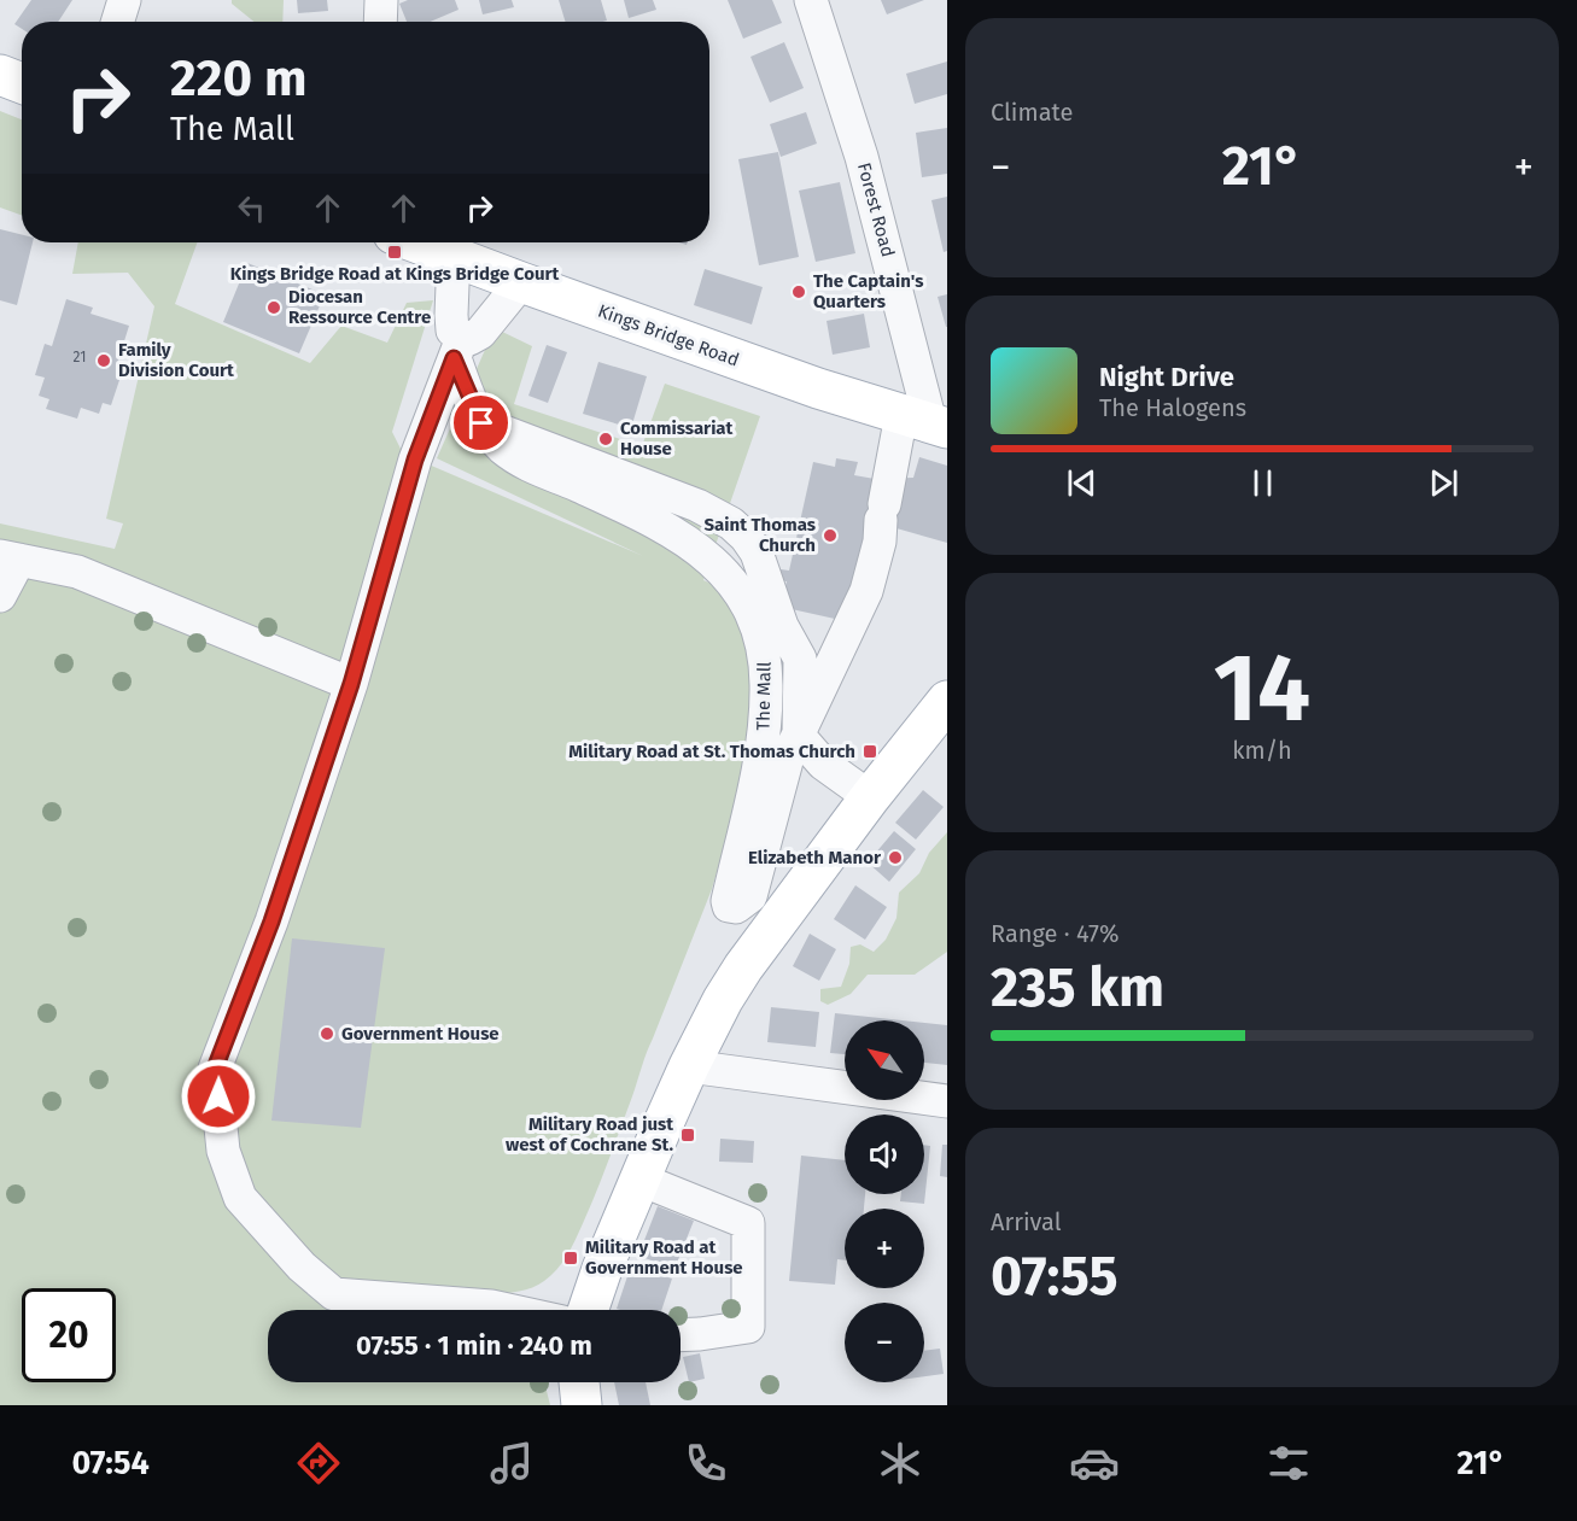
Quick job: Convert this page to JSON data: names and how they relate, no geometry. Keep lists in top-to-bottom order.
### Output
{
  "streets": {
    "main road": ["Kings Bridge Road"],
    "street": ["Forest Road", "The Mall"]
  },
  "crossings": [
    ["Forest Road", "Kings Bridge Road"],
    ["Kings Bridge Road", "The Mall"]
  ],
  "places": {
    "transit": [
      "Kings Bridge Road at Kings Bridge Court",
      "Military Road at St. Thomas Church",
      "Military Road just west of Cochrane St.",
      "Military Road at Government House"
    ],
    "other": [
      "The Captain's Quarters",
      "Diocesan Ressource Centre",
      "Family Division Court",
      "Commissariat House",
      "Saint Thomas Church",
      "Elizabeth Manor",
      "Government House"
    ]
  },
  "house_numbers": ["21"],
  "north": "top left",
  "page": {
    "tile": [
      "Climate",
      ["14", "km/h"],
      ["Range · 47%", "235 km"],
      ["Arrival", "07:55"]
    ],
    "turn": ["220 m", "The Mall"],
    "heat": ["−", "21°", "+"],
    "song": ["Night Drive", "The Halogens"],
    "map_buttons": ["+", "−"],
    "limit": "20",
    "trip": "07:55 · 1 min · 240 m",
    "tabs": ["07:54", "21°"]
  }
}
